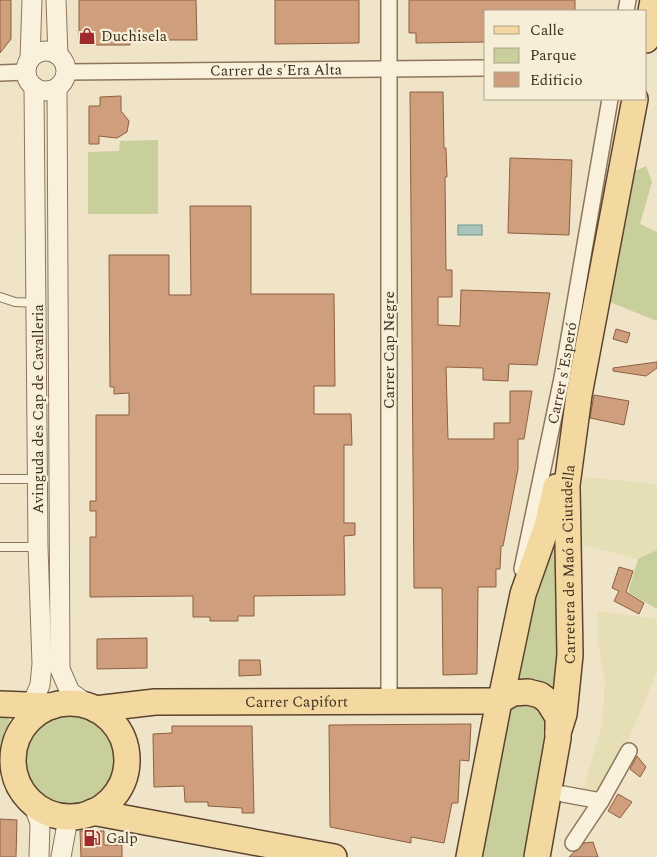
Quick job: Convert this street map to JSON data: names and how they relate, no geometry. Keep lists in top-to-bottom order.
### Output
{
  "streets": {
    "main road": ["Carretera de Maó a Ciutadella", "Carrer Capifort"],
    "street": [
      "Carrer de s'Era Alta",
      "Carrer Cap Negre",
      "Carrer s'Esperó",
      "Avinguda des Cap de Cavalleria"
    ]
  },
  "crossings": [
    ["Carrer de s'Era Alta", "Carrer Cap Negre"],
    ["Carrer de s'Era Alta", "Avinguda des Cap de Cavalleria"],
    ["Carrer Cap Negre", "Carrer Capifort"],
    ["Carrer s'Esperó", "Carretera de Maó a Ciutadella"],
    ["Avinguda des Cap de Cavalleria", "Carrer Capifort"],
    ["Carretera de Maó a Ciutadella", "Carrer Capifort"]
  ],
  "places": {
    "shop": ["Duchisela"],
    "fuel station": ["Galp"]
  },
  "legend": ["Calle", "Parque", "Edificio"]
}
